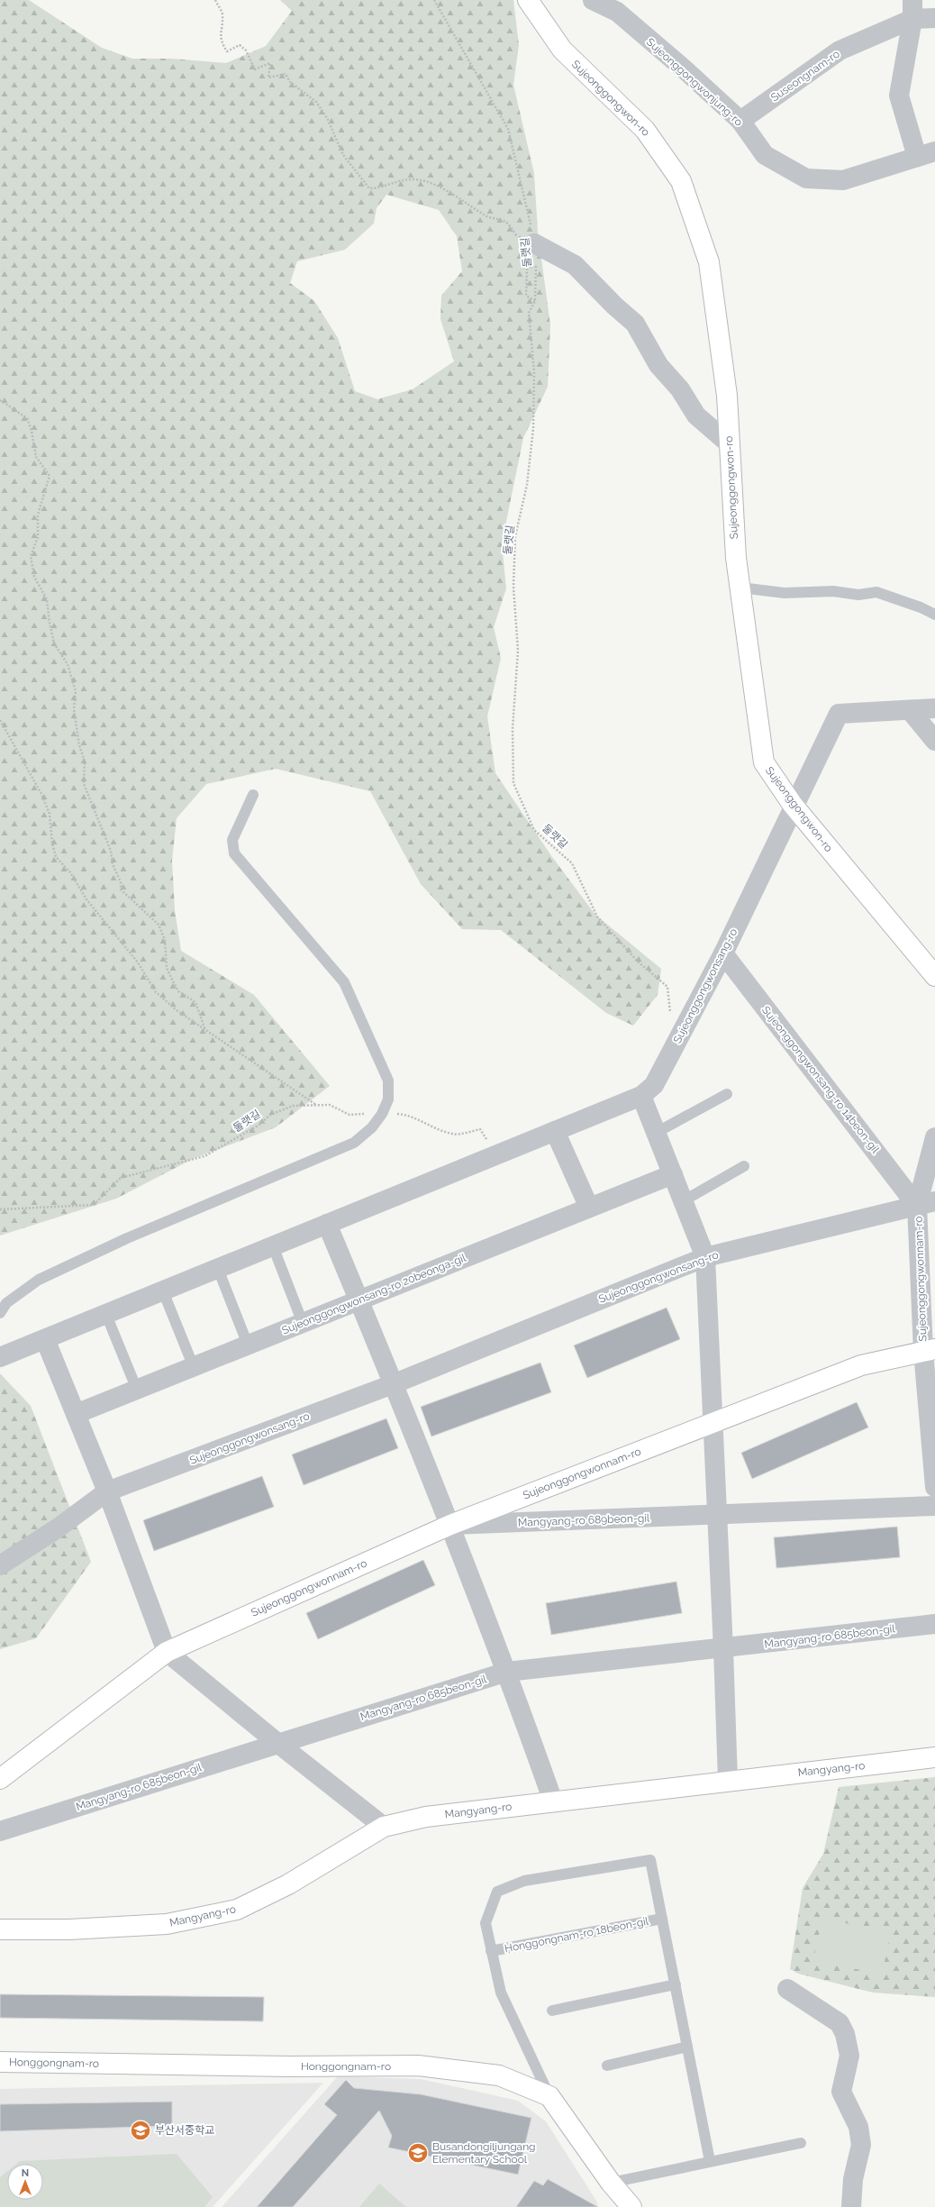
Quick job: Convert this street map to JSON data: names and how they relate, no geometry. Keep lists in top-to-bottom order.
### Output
{
  "streets": {
    "street": [
      "Suseongnam-ro",
      "Sujeonggongwonjung-ro",
      "Sujeonggongwon-ro",
      "Sujeonggongwonsang-ro",
      "Sujeonggongwonsang-ro 14beon-gil",
      "Sujeonggongwonnam-ro",
      "Sujeonggongwonsang-ro 20beonga-gil",
      "Mangyang-ro 689beon-gil",
      "Mangyang-ro 685beon-gil",
      "Mangyang-ro",
      "Honggongnam-ro"
    ],
    "lane": ["Honggongnam-ro 18beon-gil"],
    "path": ["둘랫길"]
  },
  "crossings": [
    ["Suseongnam-ro", "Sujeonggongwonjung-ro"],
    ["Sujeonggongwon-ro", "Sujeonggongwonsang-ro"],
    ["둘랫길", "Sujeonggongwonsang-ro"],
    ["Sujeonggongwonsang-ro", "Sujeonggongwonsang-ro 14beon-gil"],
    ["Sujeonggongwonsang-ro", "Sujeonggongwonnam-ro"],
    ["Sujeonggongwonsang-ro 14beon-gil", "Sujeonggongwonnam-ro"],
    ["Sujeonggongwonnam-ro", "Mangyang-ro 689beon-gil"]
  ],
  "places": {
    "school or university": ["부산서중학교", "Busandongiljungang Elementary School"]
  },
  "north": "top"
}
